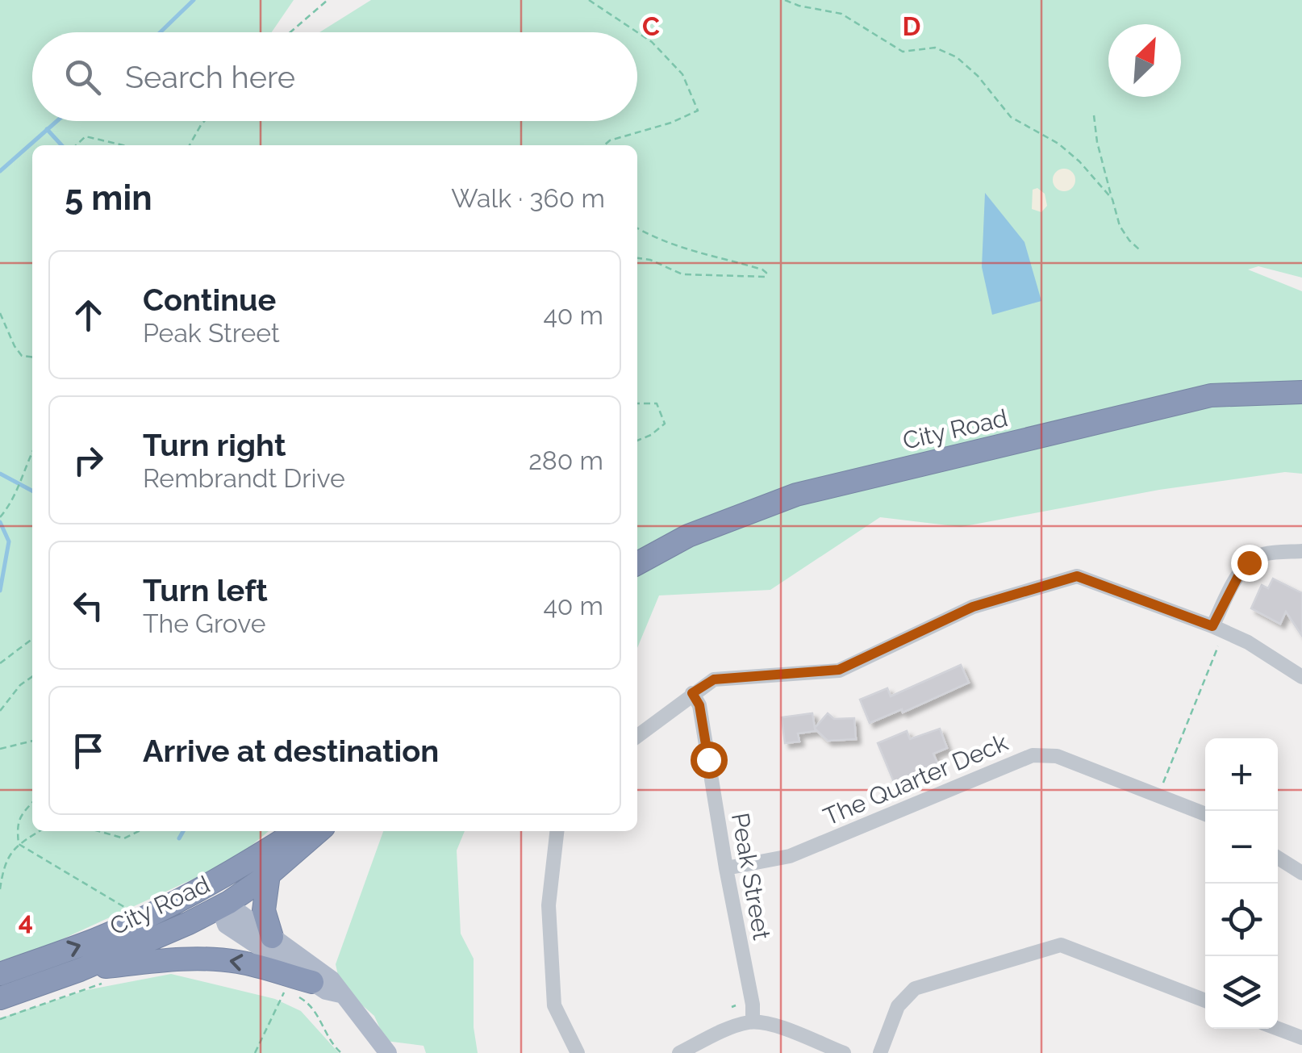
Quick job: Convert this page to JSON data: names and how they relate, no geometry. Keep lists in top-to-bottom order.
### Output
{
  "streets": {
    "highway": ["City Road"],
    "street": ["The Quarter Deck", "Peak Street"]
  },
  "crossings": [
    ["The Quarter Deck", "Peak Street"]
  ],
  "north": "top right",
  "page": {
    "search": "Search here",
    "heading": ["5 min", "Walk · 360 m"],
    "list": [
      ["Continue", "Peak Street", "40 m"],
      ["Turn right", "Rembrandt Drive", "280 m"],
      ["Turn left", "The Grove", "40 m"],
      "Arrive at destination"
    ],
    "map_buttons": ["+", "−"]
  },
  "grid": {
    "columns": ["C", "D"],
    "rows": ["4"]
  }
}
